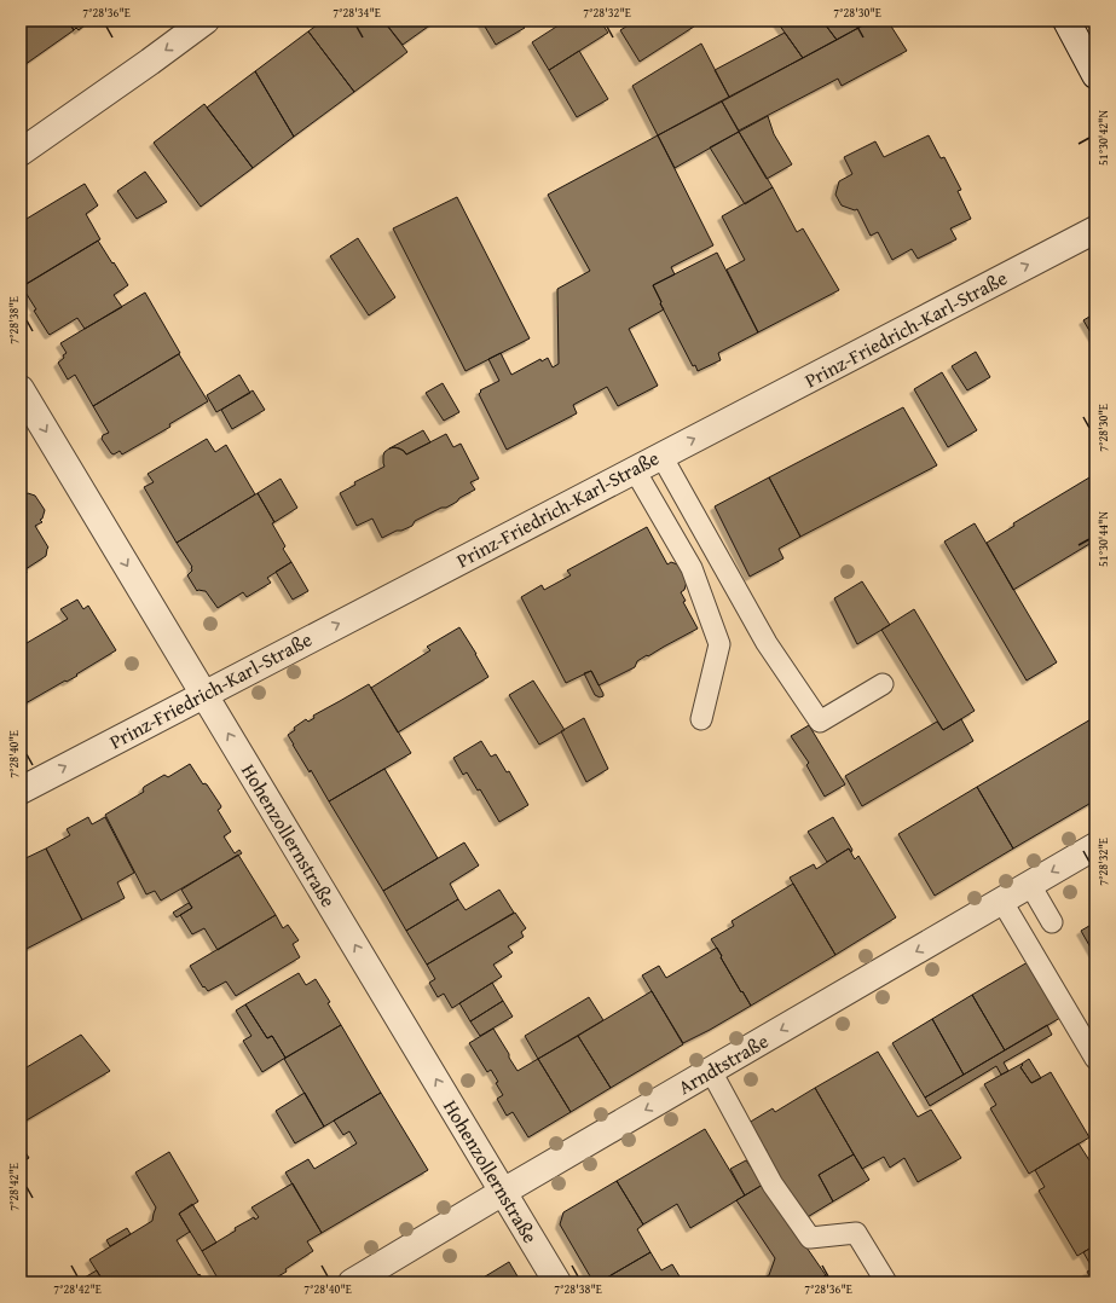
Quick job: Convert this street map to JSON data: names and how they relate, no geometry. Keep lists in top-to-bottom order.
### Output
{
  "streets": {
    "street": ["Prinz-Friedrich-Karl-Straße", "Hohenzollernstraße", "Arndtstraße"]
  },
  "crossings": [
    ["Prinz-Friedrich-Karl-Straße", "Hohenzollernstraße"],
    ["Hohenzollernstraße", "Arndtstraße"]
  ],
  "one_way": ["Prinz-Friedrich-Karl-Straße", "Arndtstraße"],
  "coordinates": [
    "7°28'36\"E",
    "7°28'34\"E",
    "7°28'32\"E",
    "7°28'30\"E",
    "51°30'42\"N",
    "7°28'38\"E",
    "51°30'44\"N",
    "7°28'40\"E",
    "7°28'42\"E"
  ]
}
